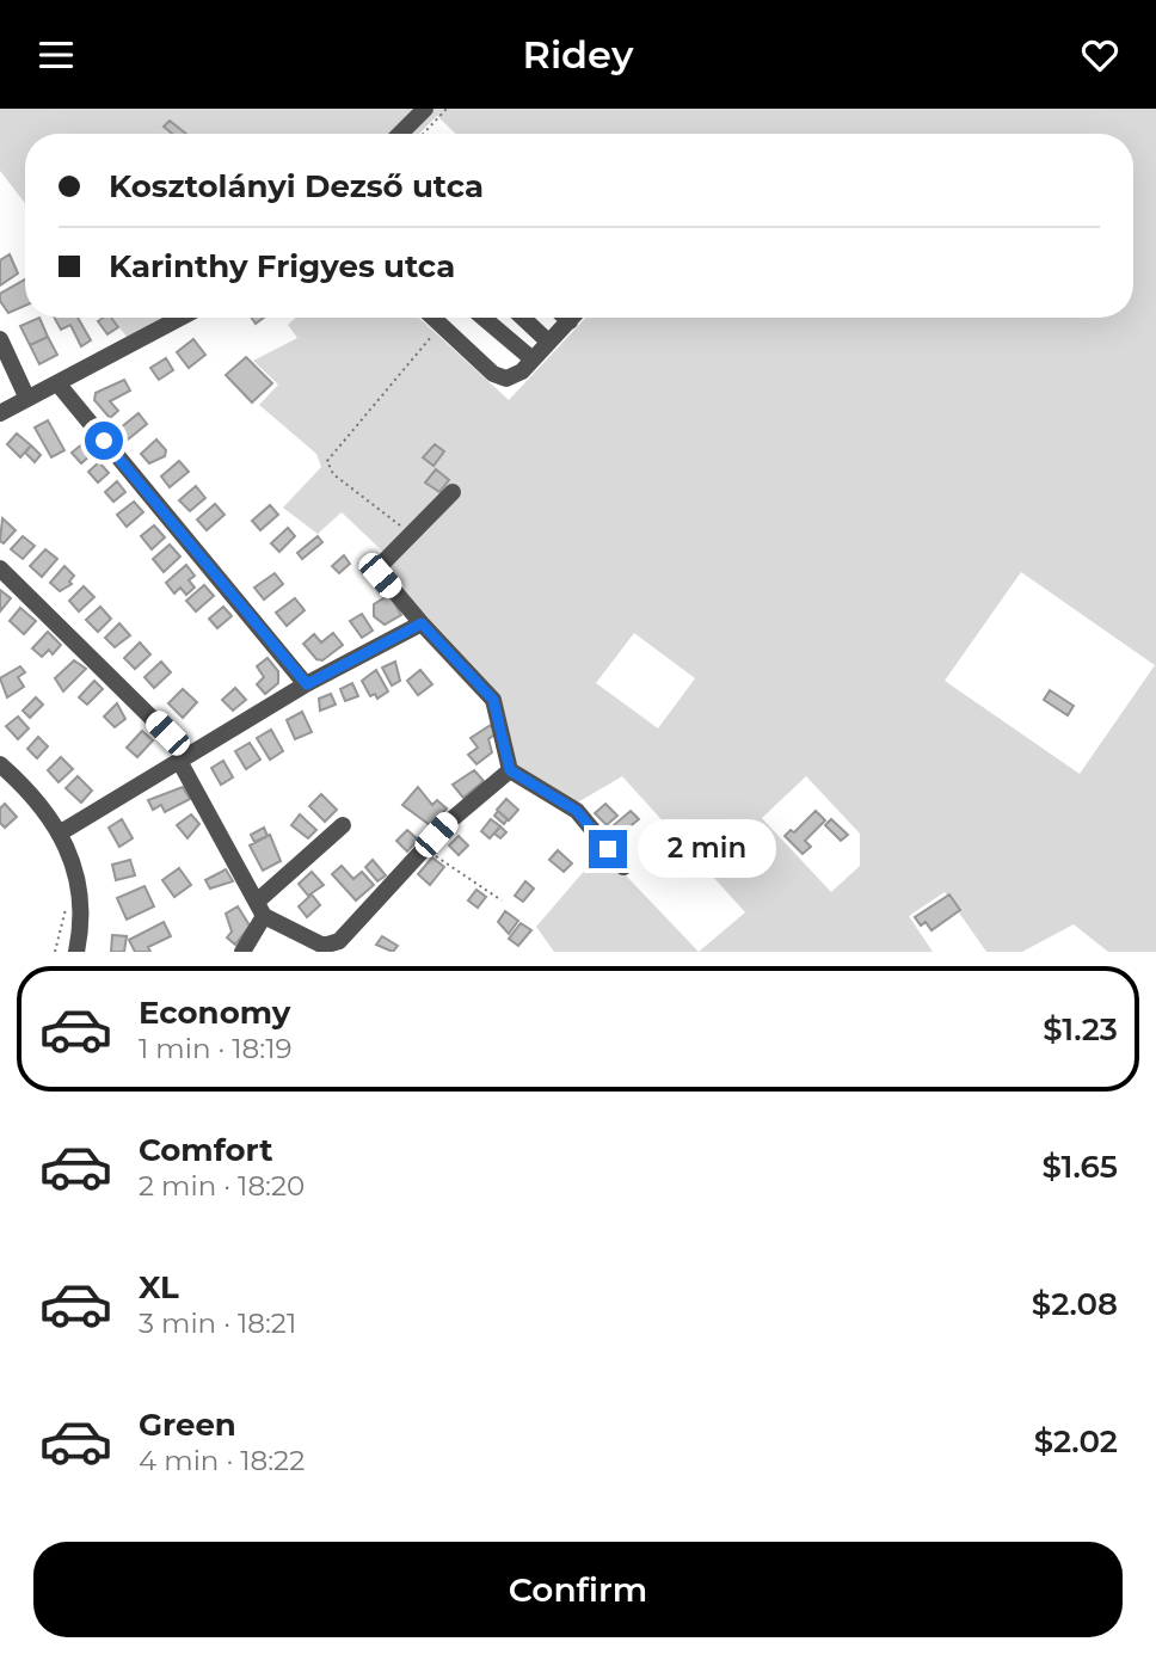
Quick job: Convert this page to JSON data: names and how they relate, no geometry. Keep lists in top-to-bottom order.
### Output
{
  "page": {
    "header": "Ridey",
    "banner": ["Kosztolányi Dezső utca", "Karinthy Frigyes utca"],
    "bubble": "2 min",
    "list": [
      {
        "name": "Economy",
        "note": "1 min · 18:19",
        "value": "$1.23"
      },
      {
        "name": "Comfort",
        "note": "2 min · 18:20",
        "value": "$1.65"
      },
      {
        "name": "XL",
        "note": "3 min · 18:21",
        "value": "$2.08"
      },
      {
        "name": "Green",
        "note": "4 min · 18:22",
        "value": "$2.02"
      }
    ],
    "buttons": "Confirm"
  }
}
